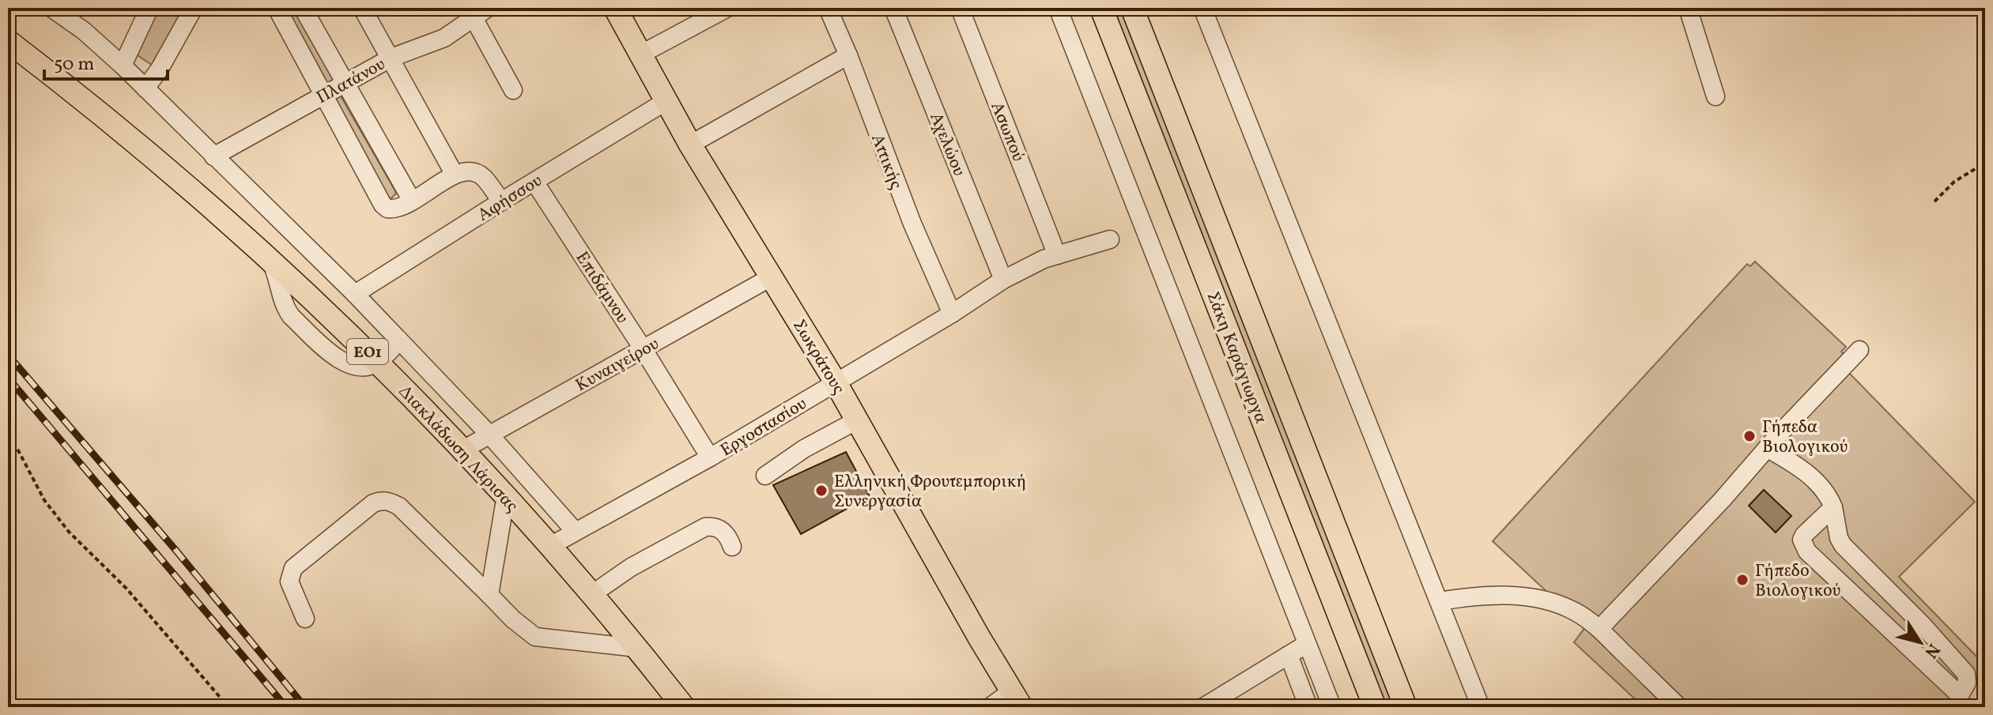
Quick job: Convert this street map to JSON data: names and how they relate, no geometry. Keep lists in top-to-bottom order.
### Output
{
  "streets": {
    "main road": [
      "ΕΟ1",
      "Σωκράτους",
      "Σάκη Καράγιωργα",
      "Διακλάδωση Λάρισας"
    ],
    "street": [
      "Πλατάνου",
      "Ασωπού",
      "Αχελώου",
      "Αττικής",
      "Αφήσσου",
      "Επιδάμνου",
      "Κυναιγείρου",
      "Εργοστασίου"
    ]
  },
  "crossings": [
    ["Ασωπού", "Εργοστασίου"],
    ["Αχελώου", "Εργοστασίου"],
    ["Αττικής", "Εργοστασίου"],
    ["Αφήσσου", "Επιδάμνου"],
    ["Αφήσσου", "Σωκράτους"],
    ["Επιδάμνου", "Κυναιγείρου"],
    ["Επιδάμνου", "Εργοστασίου"],
    ["Σωκράτους", "Κυναιγείρου"],
    ["Σωκράτους", "Εργοστασίου"],
    ["Κυναιγείρου", "Διακλάδωση Λάρισας"],
    ["Εργοστασίου", "Διακλάδωση Λάρισας"]
  ],
  "places": ["Γήπεδα Βιολογικού", "Ελληνική Φρουτεμπορική Συνεργασία", "Γήπεδο Βιολογικού"],
  "scale_bar": "50 m",
  "north": "bottom right"
}
